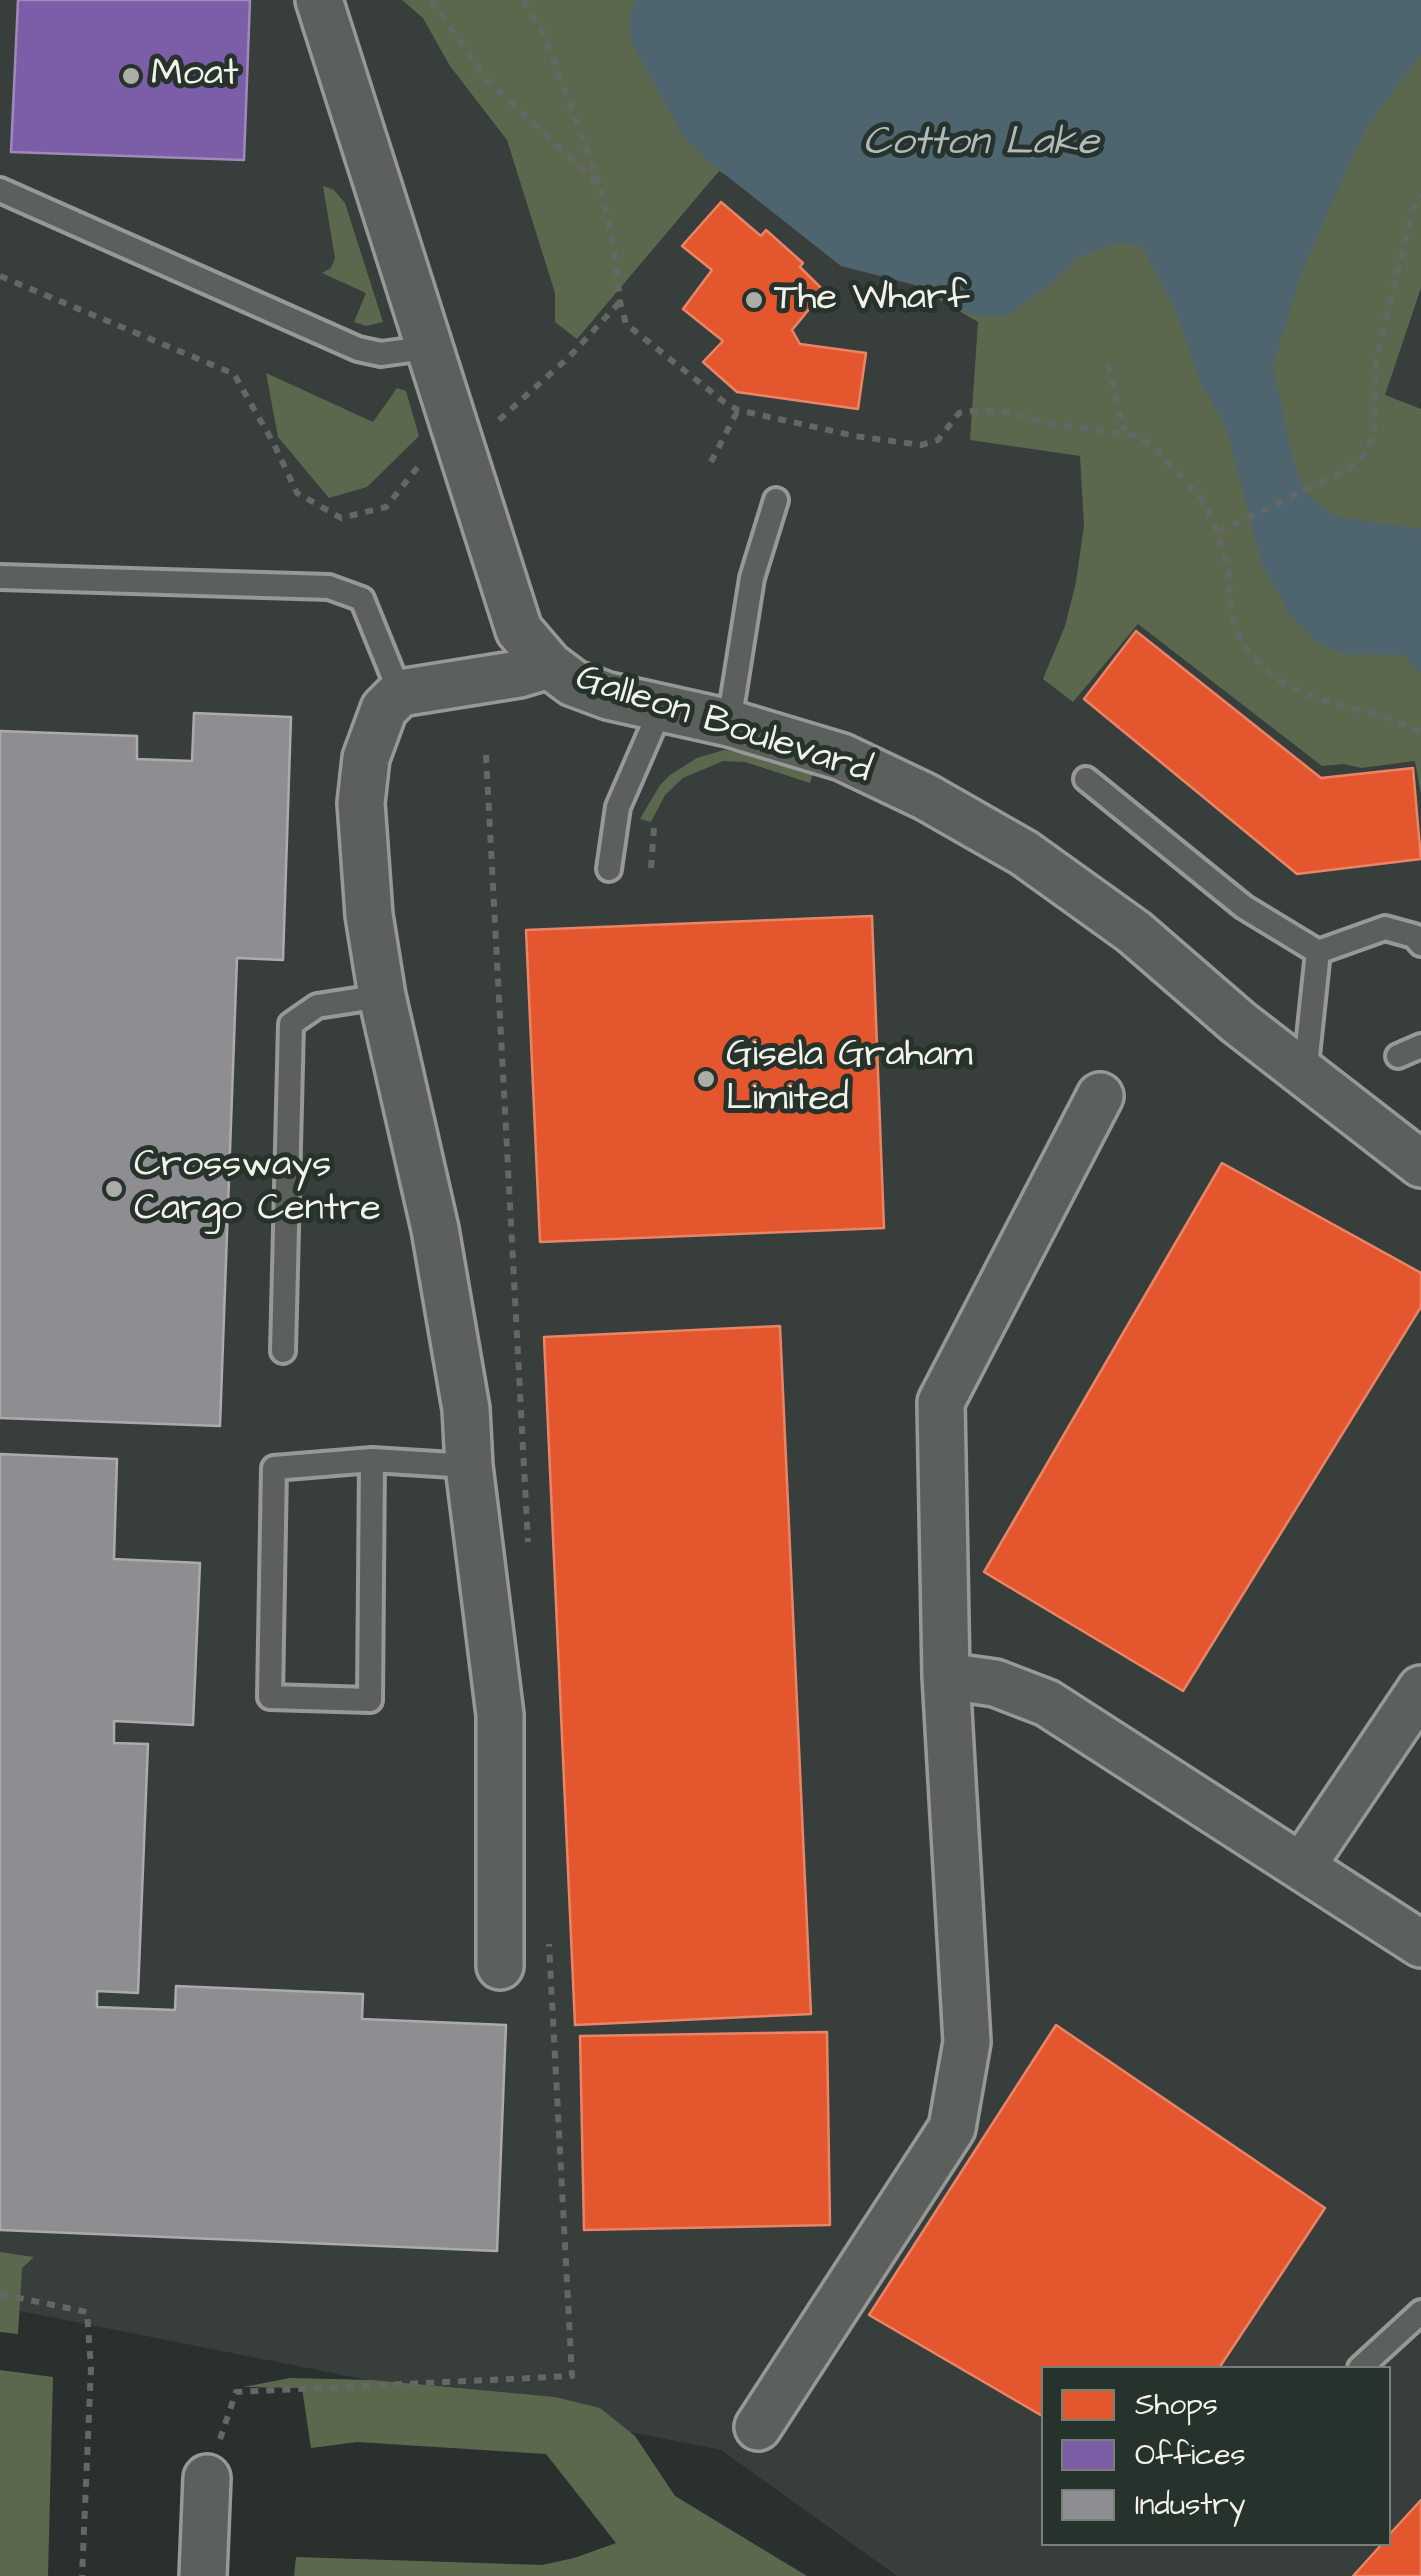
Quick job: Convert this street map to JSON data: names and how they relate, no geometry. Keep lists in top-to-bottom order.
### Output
{
  "streets": {
    "street": ["Galleon Boulevard"]
  },
  "water": ["Cotton Lake"],
  "places": [
    "Moat",
    "The Wharf",
    "Gisela Graham Limited",
    "Crossways Cargo Centre"
  ],
  "legend": ["Shops", "Offices", "Industry"]
}
